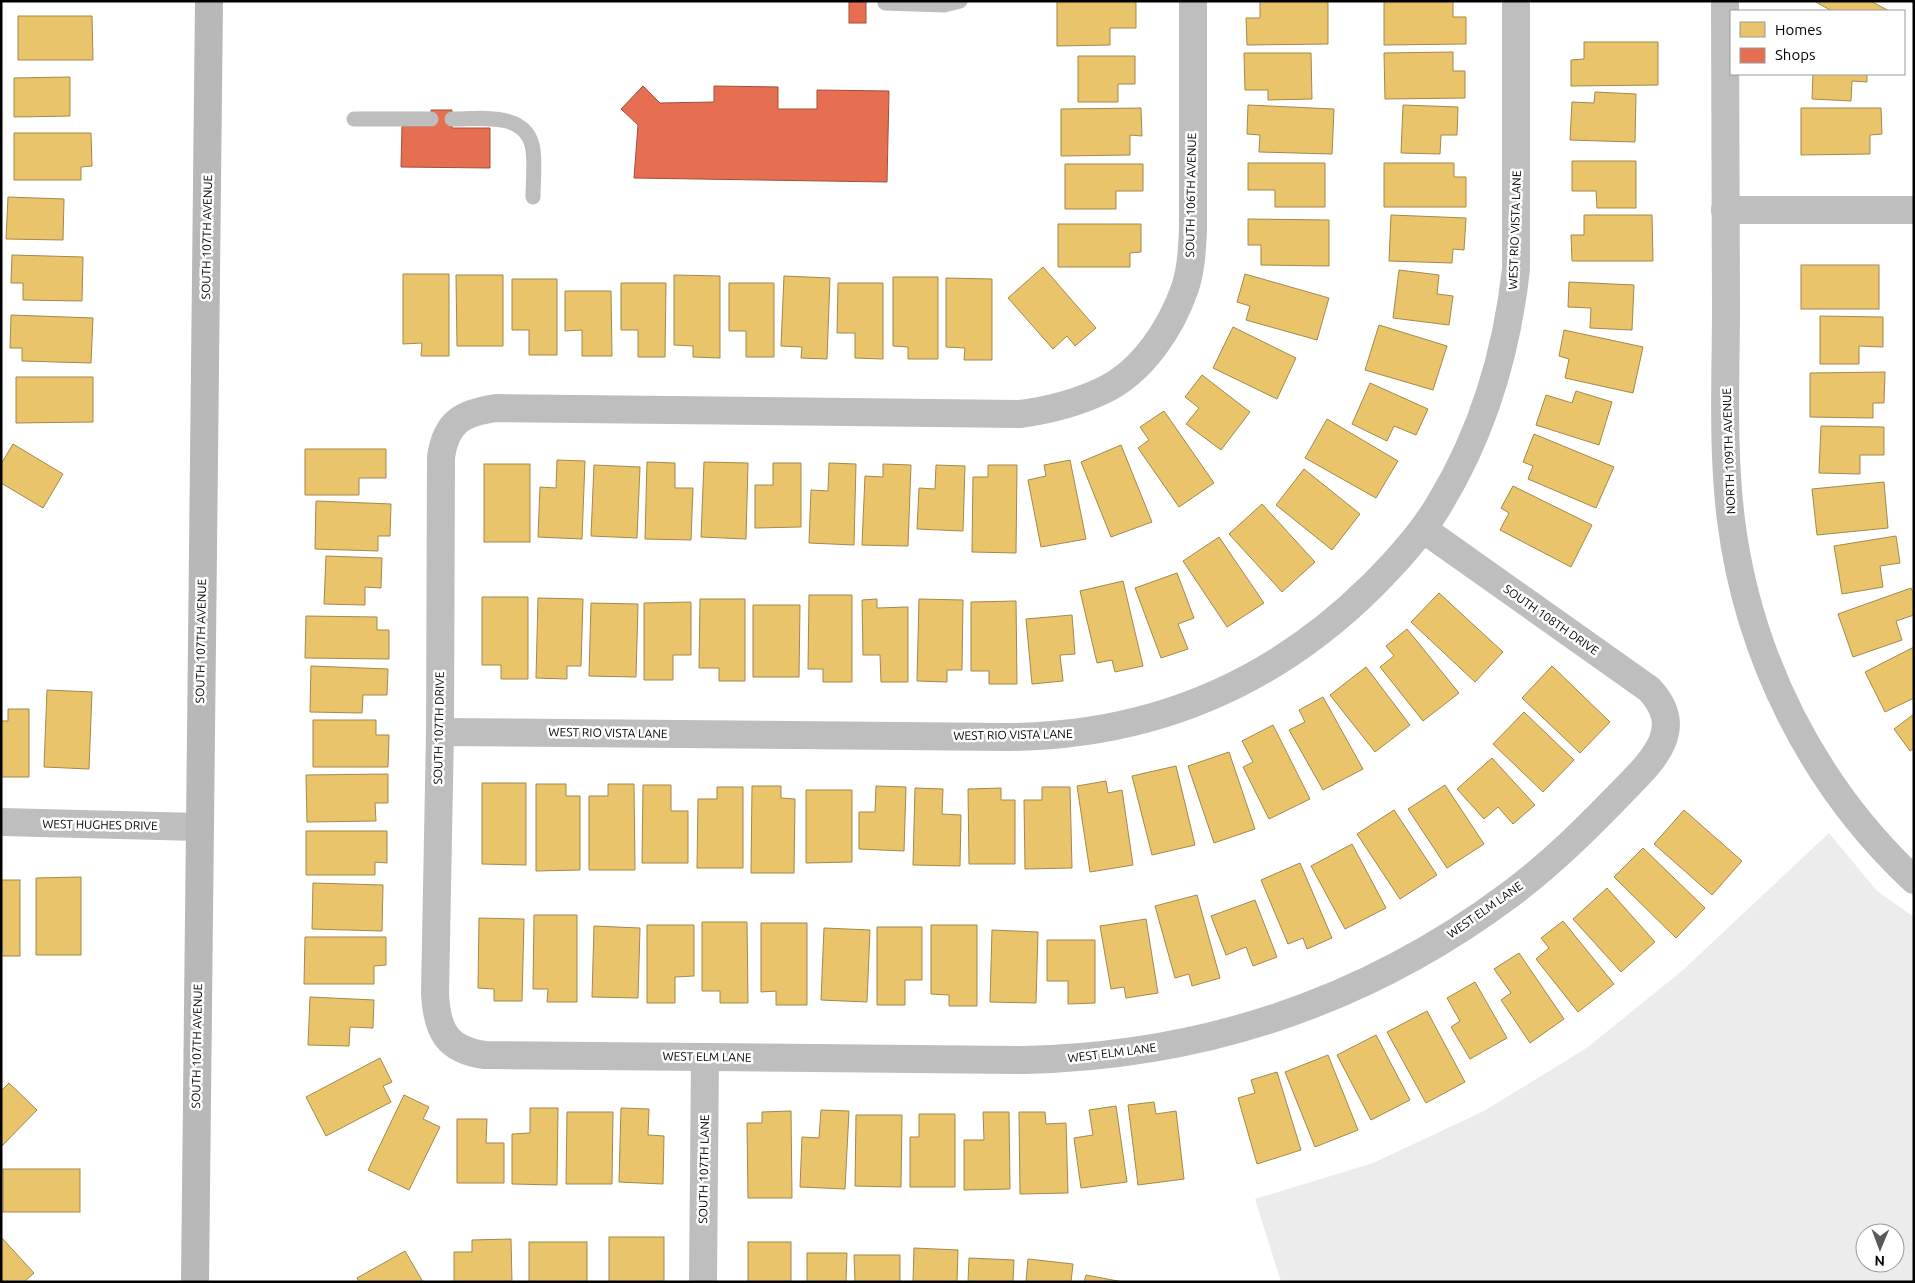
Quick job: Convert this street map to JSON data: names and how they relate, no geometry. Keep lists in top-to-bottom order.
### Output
{
  "streets": {
    "main road": ["SOUTH 107TH AVENUE"],
    "street": [
      "SOUTH 106TH AVENUE",
      "WEST RIO VISTA LANE",
      "NORTH 109TH AVENUE",
      "SOUTH 108TH DRIVE",
      "SOUTH 107TH DRIVE",
      "WEST HUGHES DRIVE",
      "WEST ELM LANE",
      "SOUTH 107TH LANE"
    ]
  },
  "crossings": [
    ["SOUTH 106TH AVENUE", "SOUTH 107TH DRIVE"],
    ["WEST RIO VISTA LANE", "SOUTH 108TH DRIVE"],
    ["WEST RIO VISTA LANE", "SOUTH 107TH DRIVE"],
    ["SOUTH 107TH AVENUE", "WEST HUGHES DRIVE"],
    ["SOUTH 108TH DRIVE", "WEST ELM LANE"],
    ["SOUTH 107TH DRIVE", "WEST ELM LANE"],
    ["WEST ELM LANE", "SOUTH 107TH LANE"]
  ],
  "legend": ["Homes", "Shops"],
  "north": "bottom"
}
